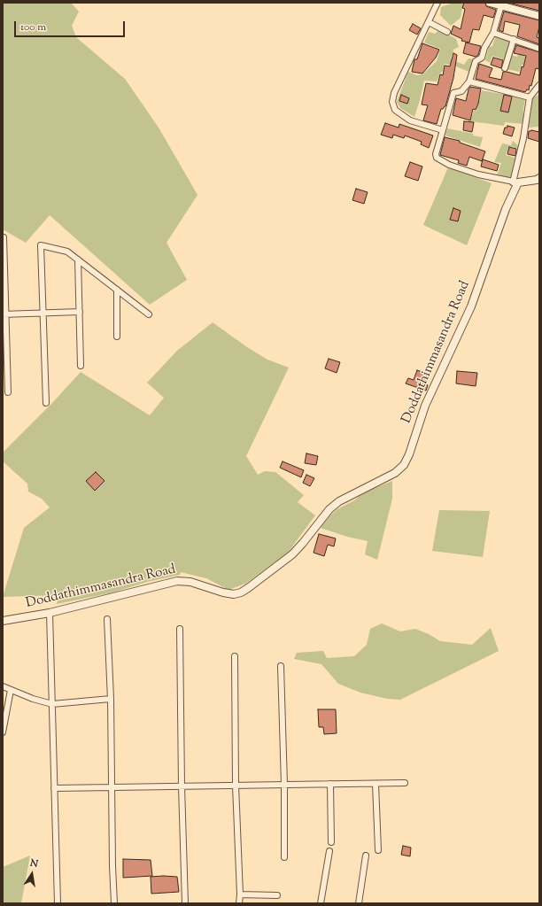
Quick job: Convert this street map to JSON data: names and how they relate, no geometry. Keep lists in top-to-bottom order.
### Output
{
  "streets": {
    "street": ["Doddathimmasandra Road"]
  },
  "scale_bar": "100 m",
  "north": "top"
}
